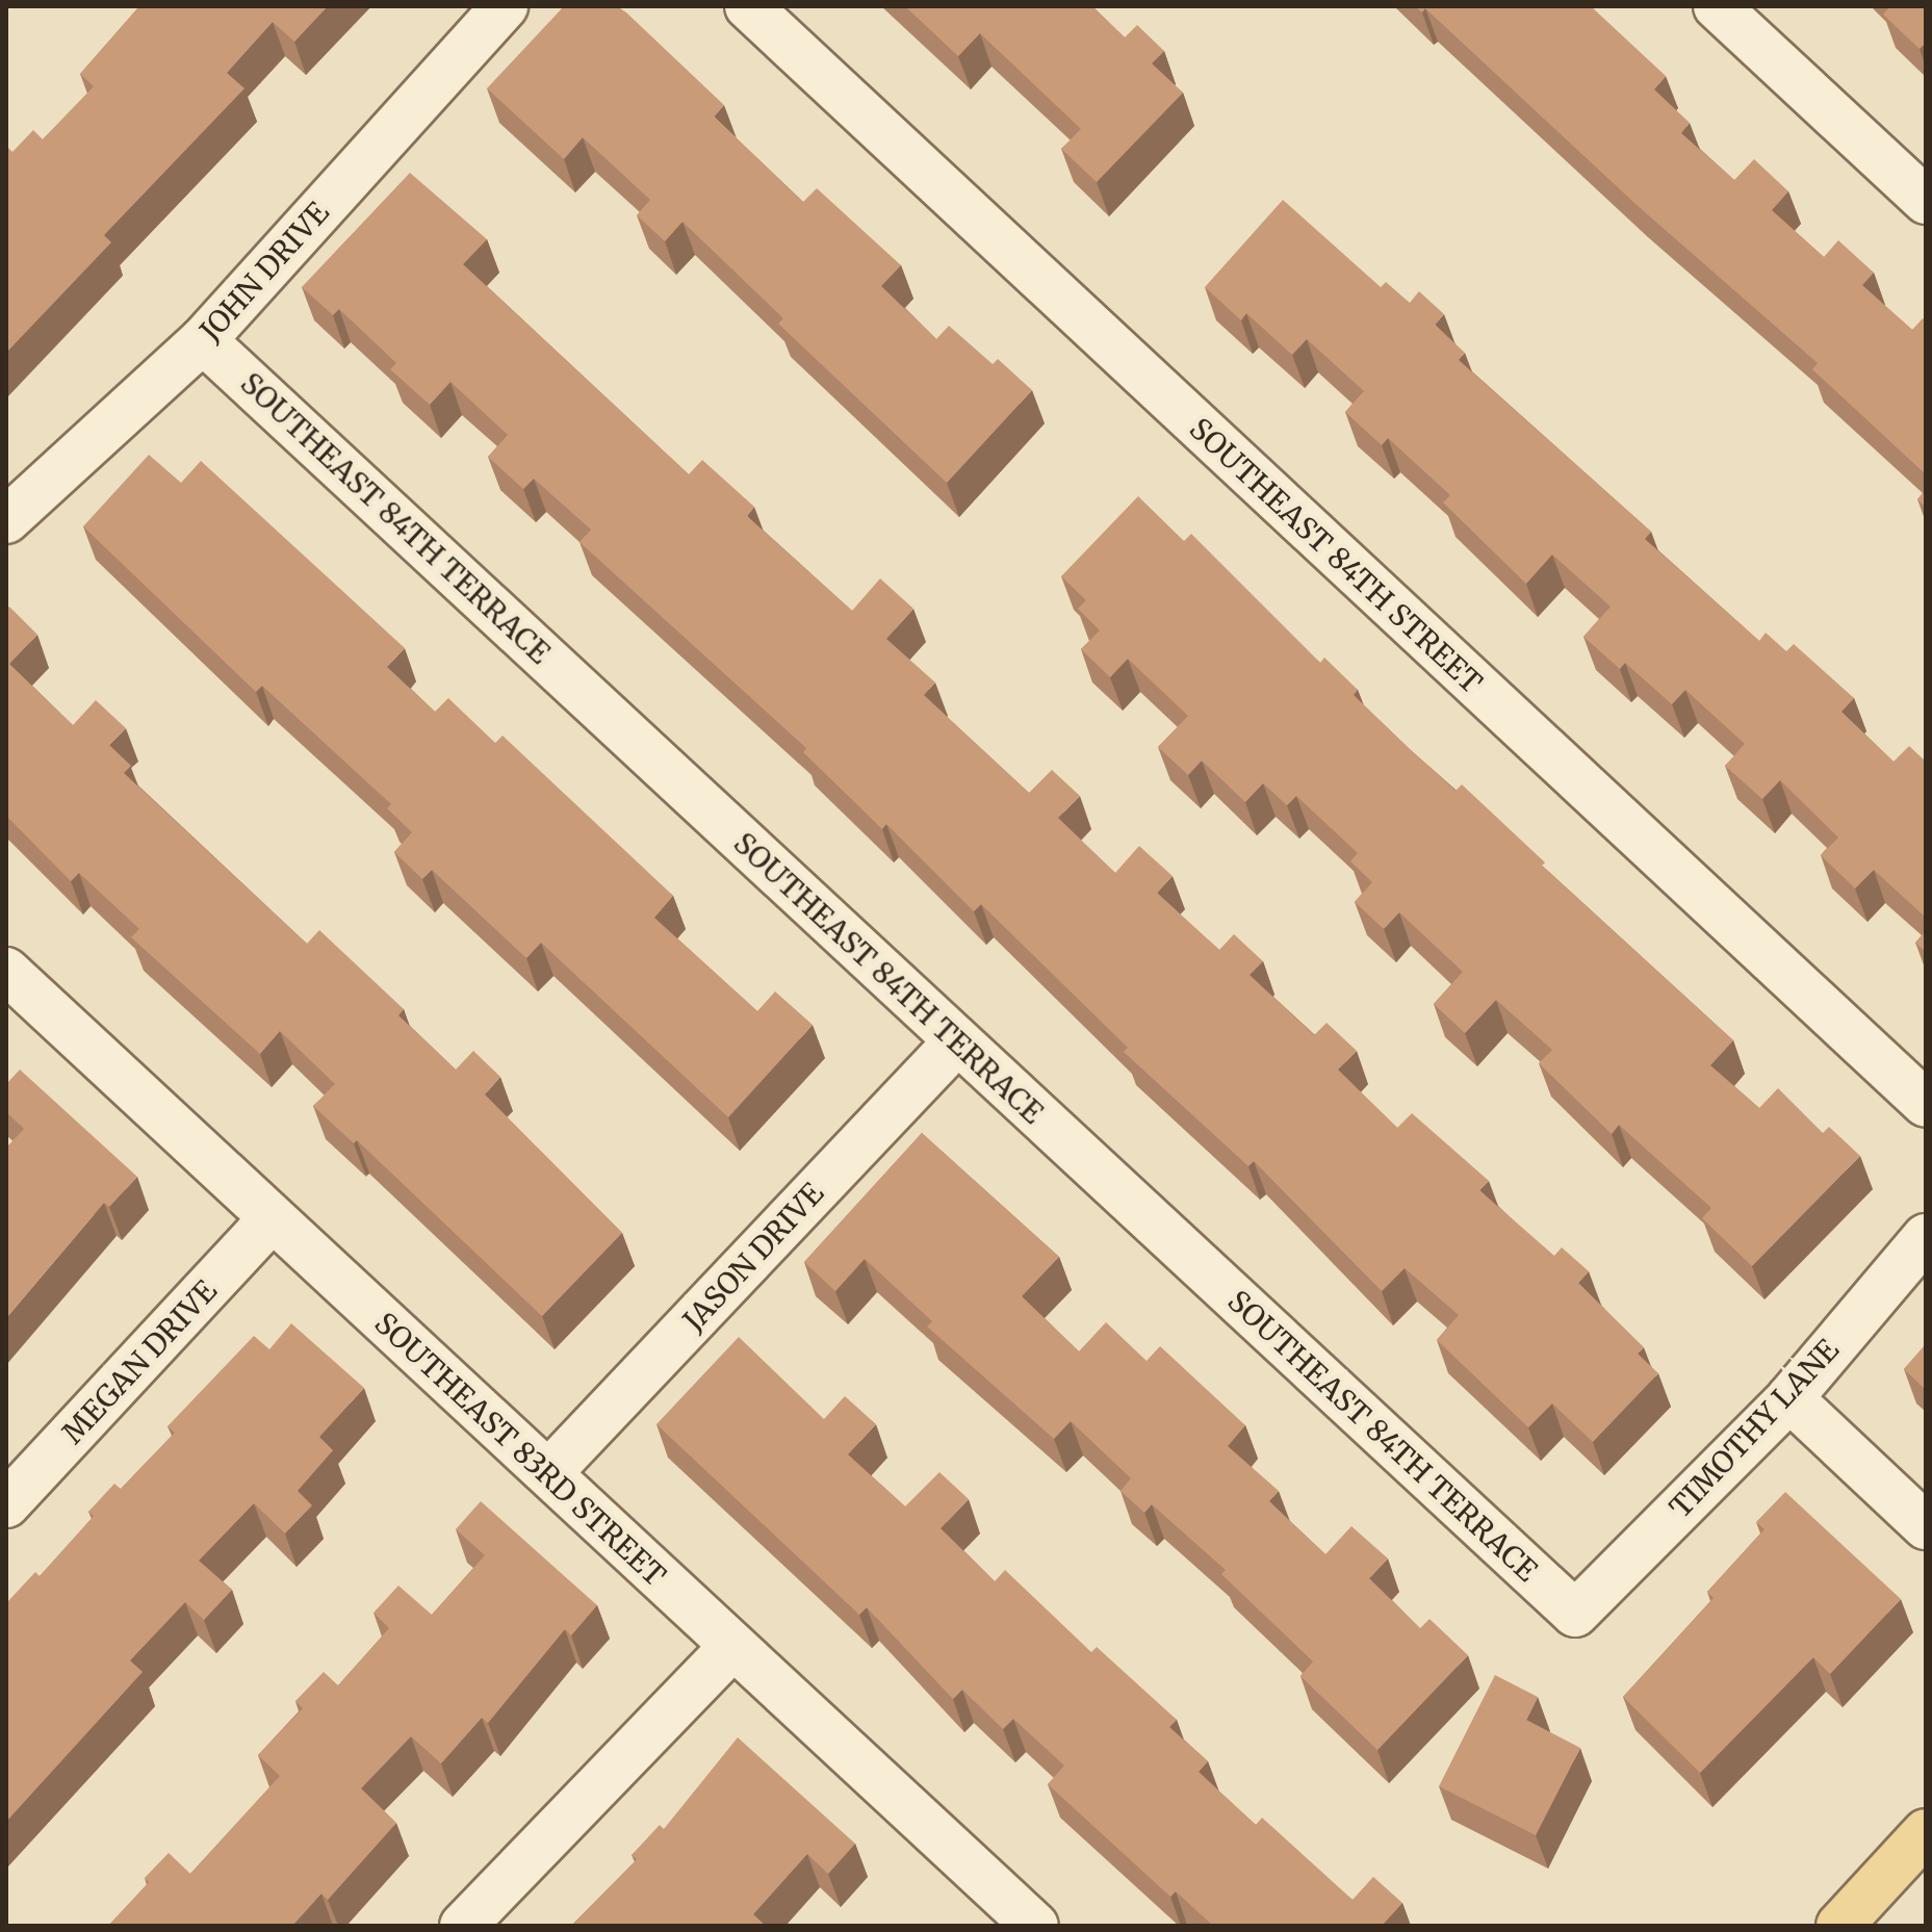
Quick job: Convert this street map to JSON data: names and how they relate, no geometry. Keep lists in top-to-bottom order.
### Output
{
  "streets": {
    "street": [
      "JOHN DRIVE",
      "SOUTHEAST 84TH TERRACE",
      "SOUTHEAST 84TH STREET",
      "JASON DRIVE",
      "MEGAN DRIVE",
      "TIMOTHY LANE",
      "SOUTHEAST 83RD STREET"
    ]
  },
  "crossings": [
    ["JOHN DRIVE", "SOUTHEAST 84TH TERRACE"],
    ["SOUTHEAST 84TH TERRACE", "JASON DRIVE"],
    ["SOUTHEAST 84TH TERRACE", "TIMOTHY LANE"],
    ["JASON DRIVE", "SOUTHEAST 83RD STREET"],
    ["MEGAN DRIVE", "SOUTHEAST 83RD STREET"]
  ]
}
